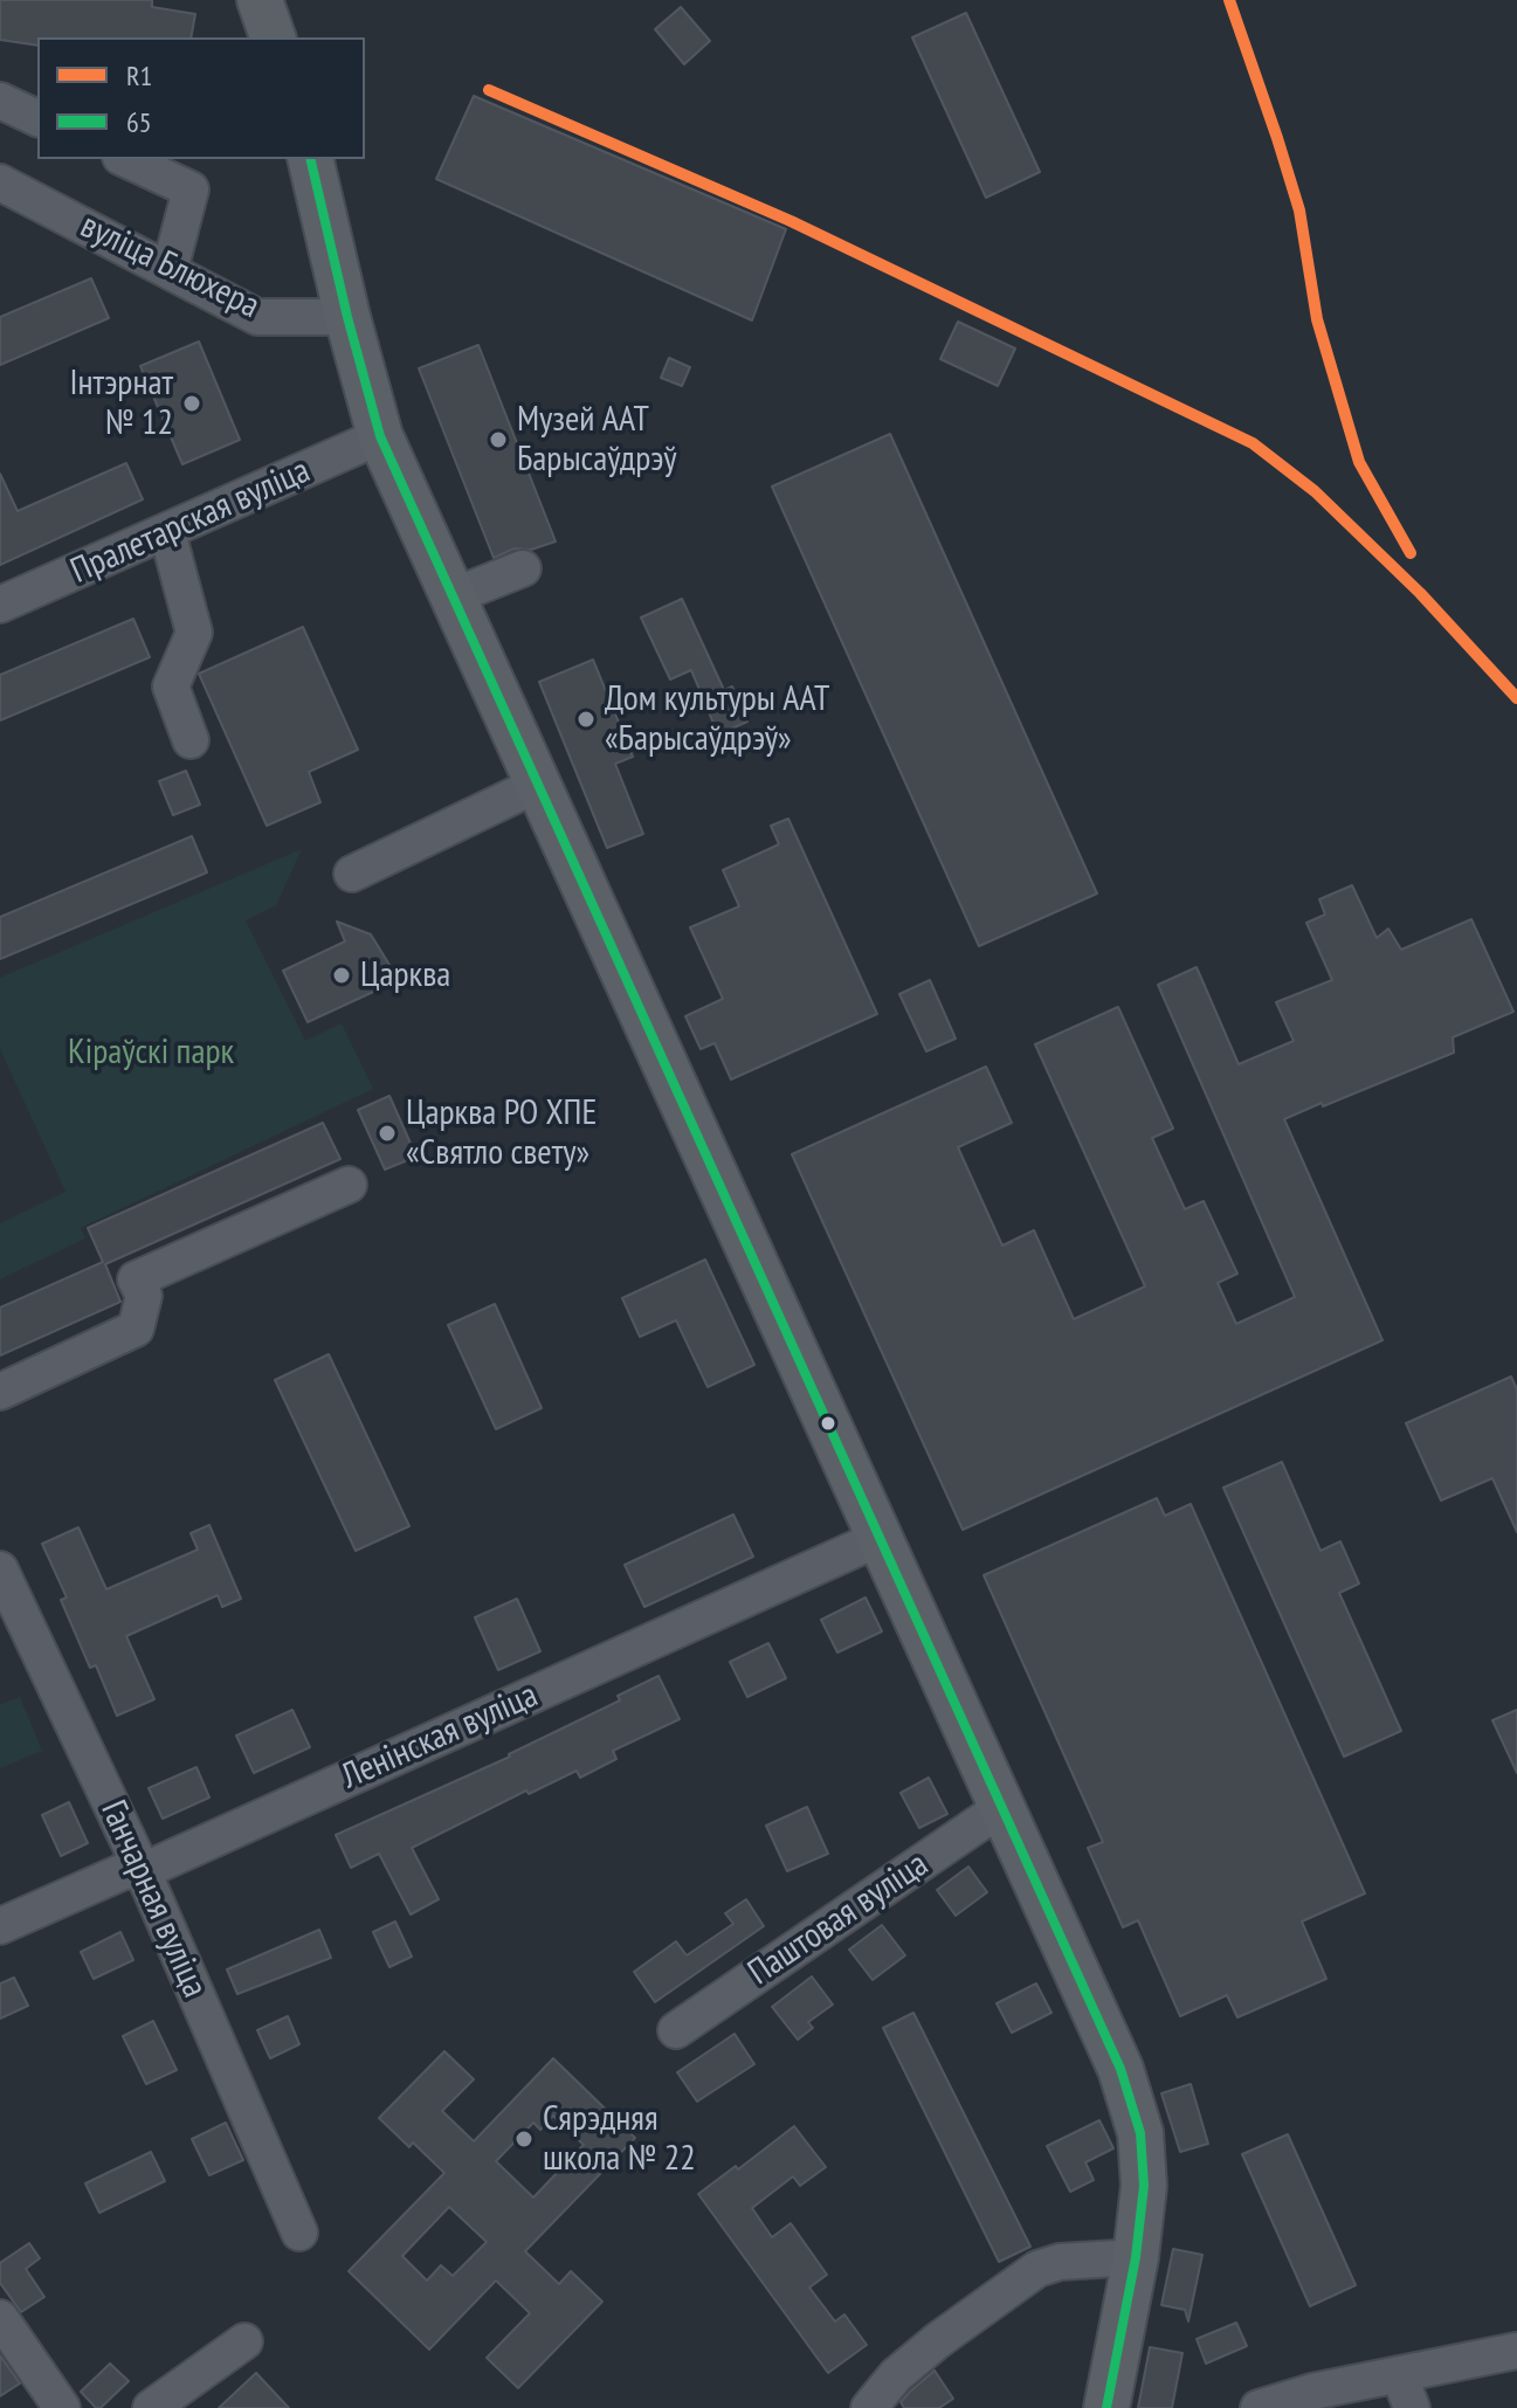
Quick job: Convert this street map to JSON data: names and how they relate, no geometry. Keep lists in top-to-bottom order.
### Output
{
  "streets": {
    "street": [
      "вуліца Блюхера",
      "Пралетарская вуліца",
      "Ленінская вуліца",
      "Ганчарная вуліца",
      "Паштовая вуліца"
    ]
  },
  "crossings": [
    ["Ленінская вуліца", "Ганчарная вуліца"]
  ],
  "parks": ["Кіраўскі парк"],
  "places": [
    "Інтэрнат № 12",
    "Музей ААТ Барысаўдрэў",
    "Дом культуры ААТ «Барысаўдрэў»",
    "Царква",
    "Царква РО ХПЕ «Святло свету»",
    "Сярэдняя школа № 22"
  ],
  "lines": ["transit line R1", "transit line 65"],
  "legend": ["R1", "65"]
}
